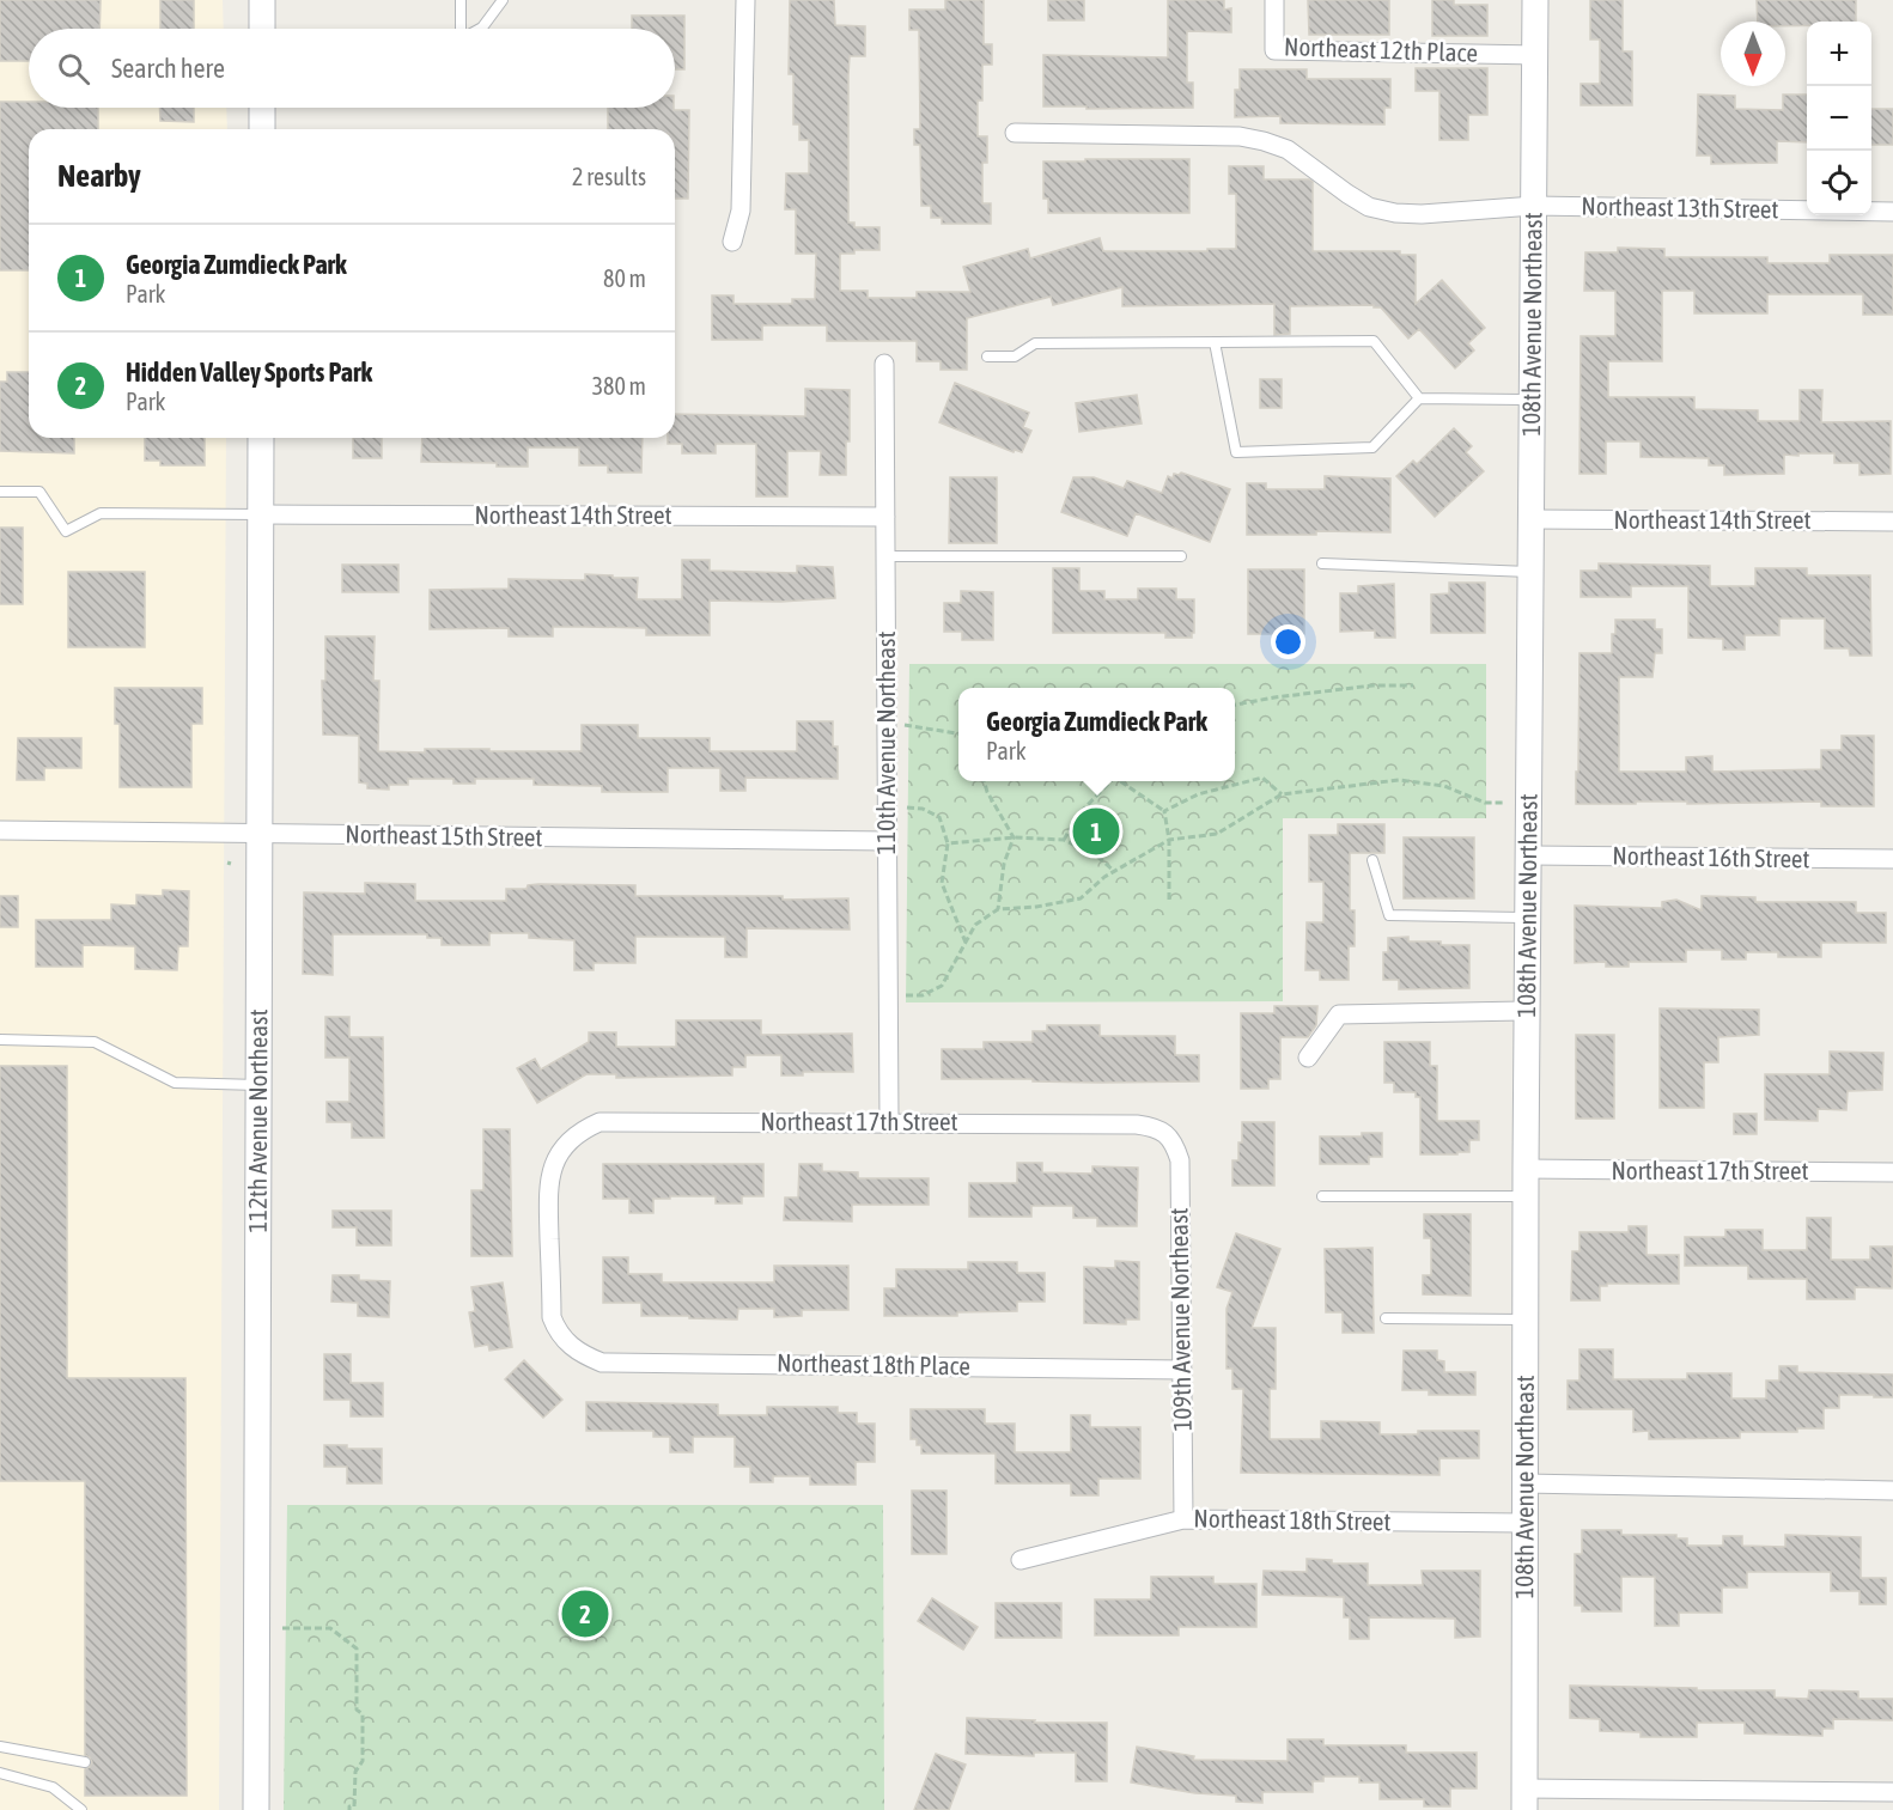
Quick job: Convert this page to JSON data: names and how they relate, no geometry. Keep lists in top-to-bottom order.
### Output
{
  "streets": {
    "main road": ["108th Avenue Northeast", "112th Avenue Northeast"],
    "street": [
      "Northeast 12th Place",
      "Northeast 13th Street",
      "Northeast 14th Street",
      "110th Avenue Northeast",
      "Northeast 15th Street",
      "Northeast 16th Street",
      "Northeast 17th Street",
      "109th Avenue Northeast",
      "Northeast 18th Place",
      "Northeast 18th Street"
    ]
  },
  "crossings": [
    ["Northeast 12th Place", "108th Avenue Northeast"],
    ["Northeast 13th Street", "108th Avenue Northeast"],
    ["108th Avenue Northeast", "Northeast 14th Street"],
    ["108th Avenue Northeast", "Northeast 16th Street"],
    ["108th Avenue Northeast", "Northeast 17th Street"],
    ["108th Avenue Northeast", "Northeast 18th Street"],
    ["Northeast 14th Street", "110th Avenue Northeast"],
    ["Northeast 14th Street", "112th Avenue Northeast"],
    ["110th Avenue Northeast", "Northeast 15th Street"],
    ["110th Avenue Northeast", "Northeast 17th Street"],
    ["Northeast 15th Street", "112th Avenue Northeast"],
    ["Northeast 17th Street", "109th Avenue Northeast"],
    ["Northeast 17th Street", "Northeast 18th Place"],
    ["109th Avenue Northeast", "Northeast 18th Place"],
    ["109th Avenue Northeast", "Northeast 18th Street"]
  ],
  "north": "bottom",
  "page": {
    "map_buttons": ["+", "−"],
    "search": "Search here",
    "heading": ["Nearby", "2 results"],
    "list": [
      {
        "mark": "1",
        "name": "Georgia Zumdieck Park",
        "note": "Park",
        "value": "80 m"
      },
      {
        "mark": "2",
        "name": "Hidden Valley Sports Park",
        "note": "Park",
        "value": "380 m"
      }
    ],
    "popup": ["Georgia Zumdieck Park", "Park"],
    "pins": ["1", "2"]
  }
}
